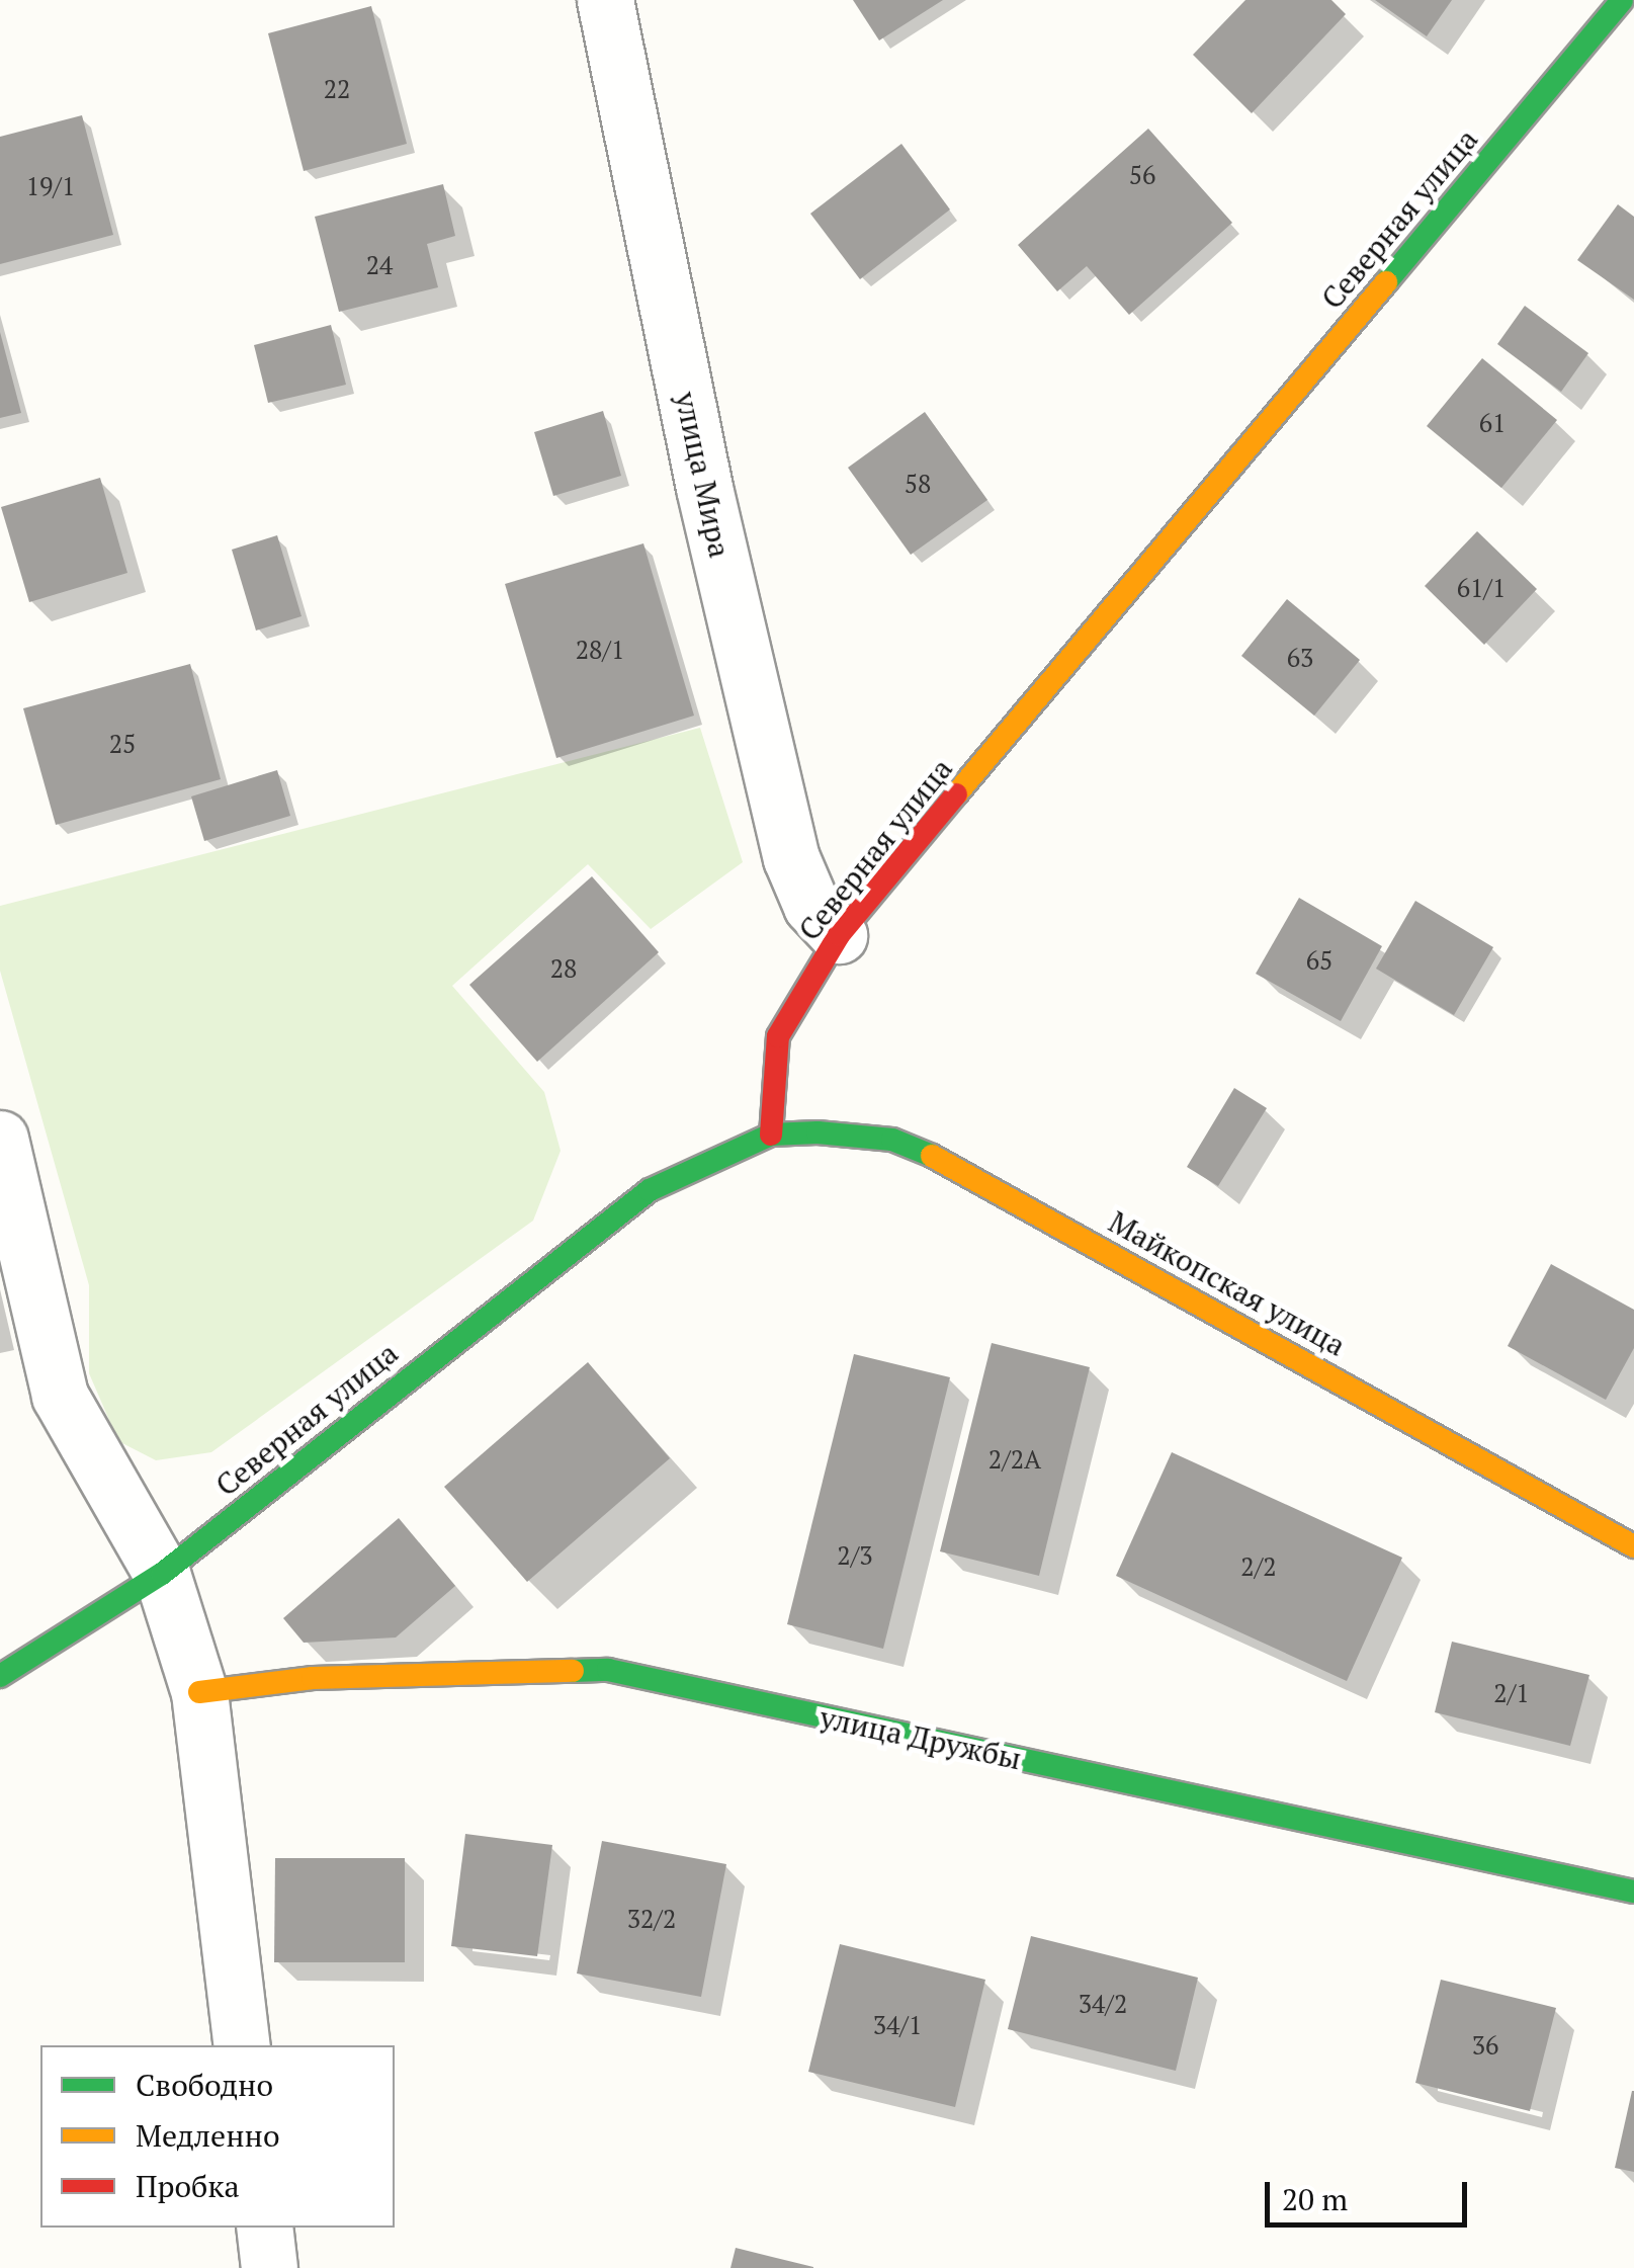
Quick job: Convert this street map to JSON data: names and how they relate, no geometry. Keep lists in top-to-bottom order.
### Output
{
  "streets": {
    "street": [
      "Северная улица",
      "улица Мира",
      "Майкопская улица",
      "улица Дружбы"
    ]
  },
  "crossings": [
    ["Северная улица", "улица Мира"],
    ["Северная улица", "Майкопская улица"]
  ],
  "house_numbers": [
    "22",
    "56",
    "19/1",
    "24",
    "61",
    "58",
    "61/1",
    "28/1",
    "63",
    "25",
    "65",
    "28",
    "2/2А",
    "2/3",
    "2/2",
    "2/1",
    "32/2",
    "34/2",
    "34/1",
    "36"
  ],
  "legend": ["Свободно", "Медленно", "Пробка"],
  "scale_bar": "20 m"
}
